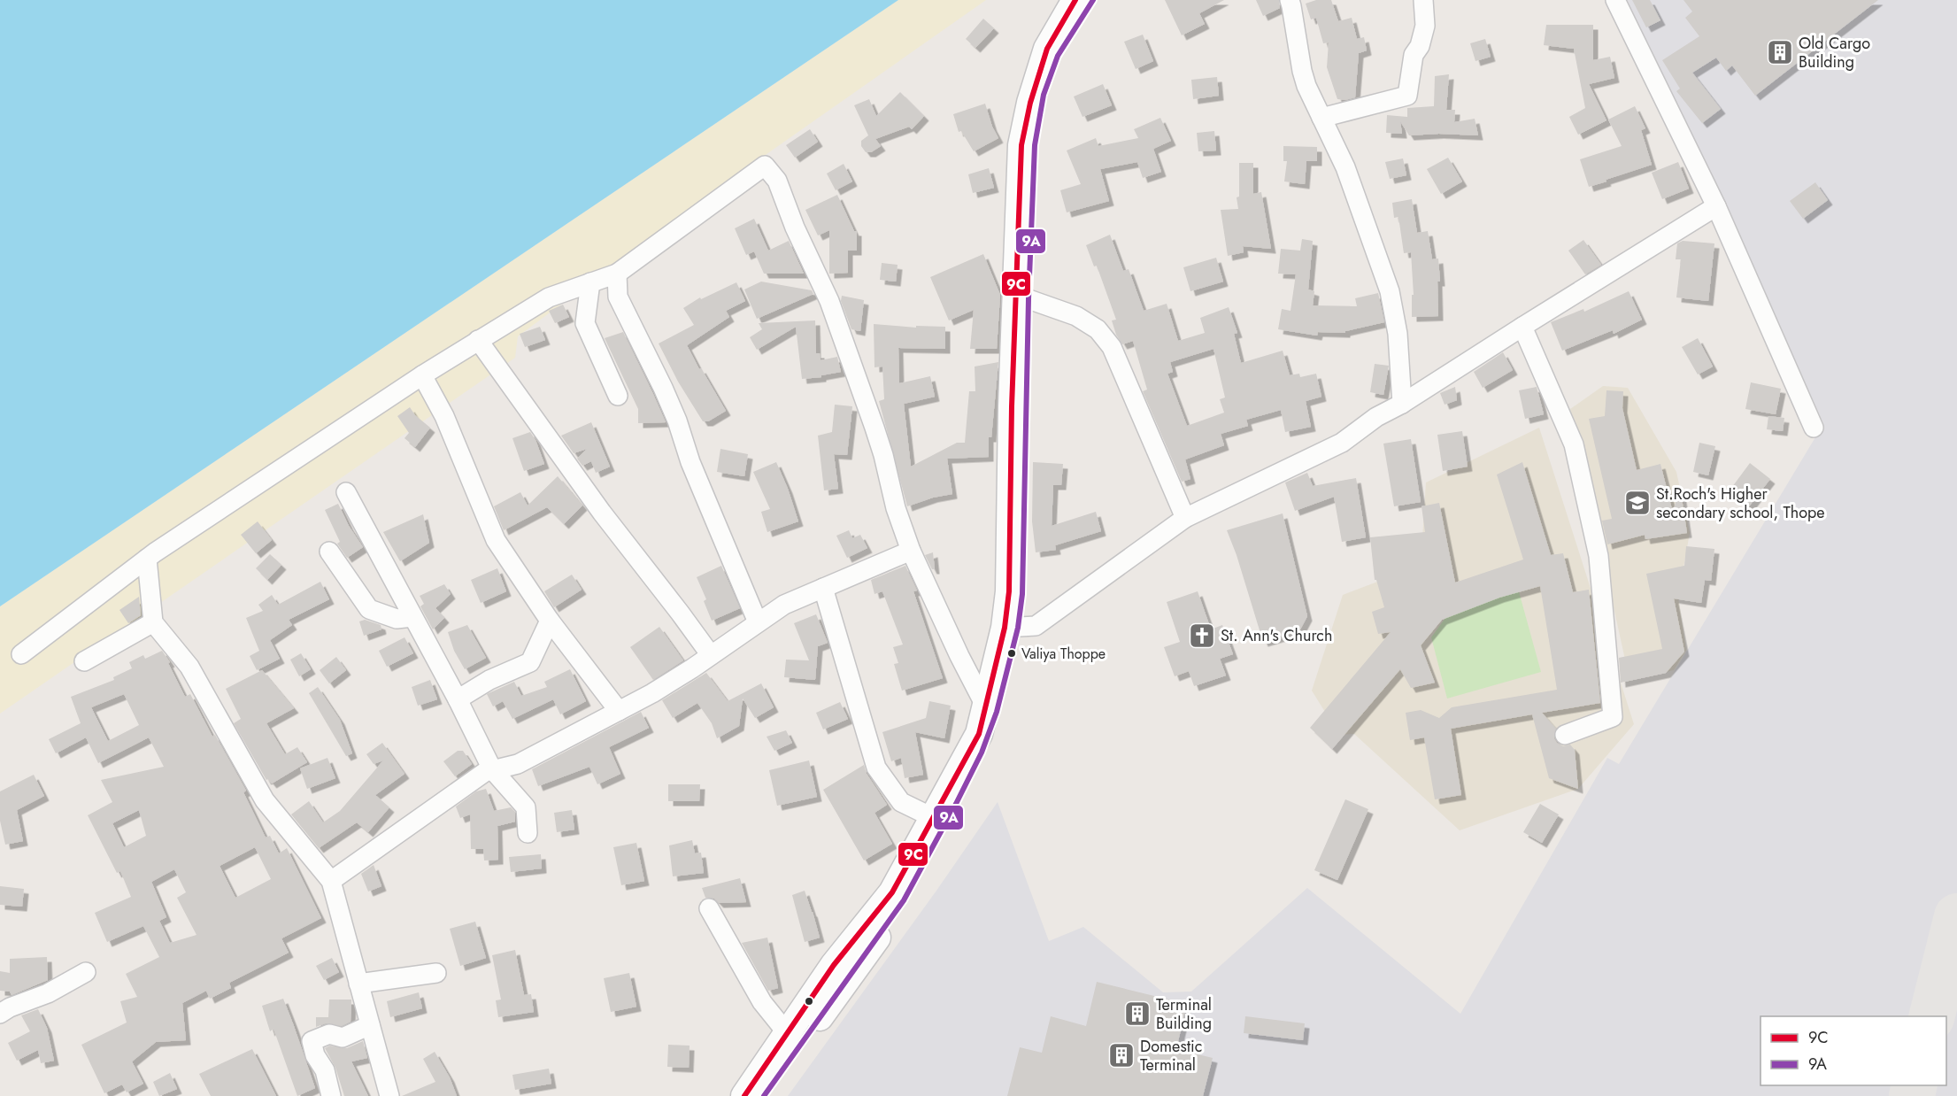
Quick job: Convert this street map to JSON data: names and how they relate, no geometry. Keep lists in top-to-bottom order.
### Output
{
  "places": {
    "building": ["Old Cargo Building", "Terminal Building", "Domestic Terminal"],
    "school or university": ["St.Roch's Higher secondary school, Thope"],
    "church": ["St. Ann's Church"],
    "other": ["Valiya Thoppe"]
  },
  "lines": ["transit line 9C", "transit line 9A"],
  "legend": ["9C", "9A"]
}
